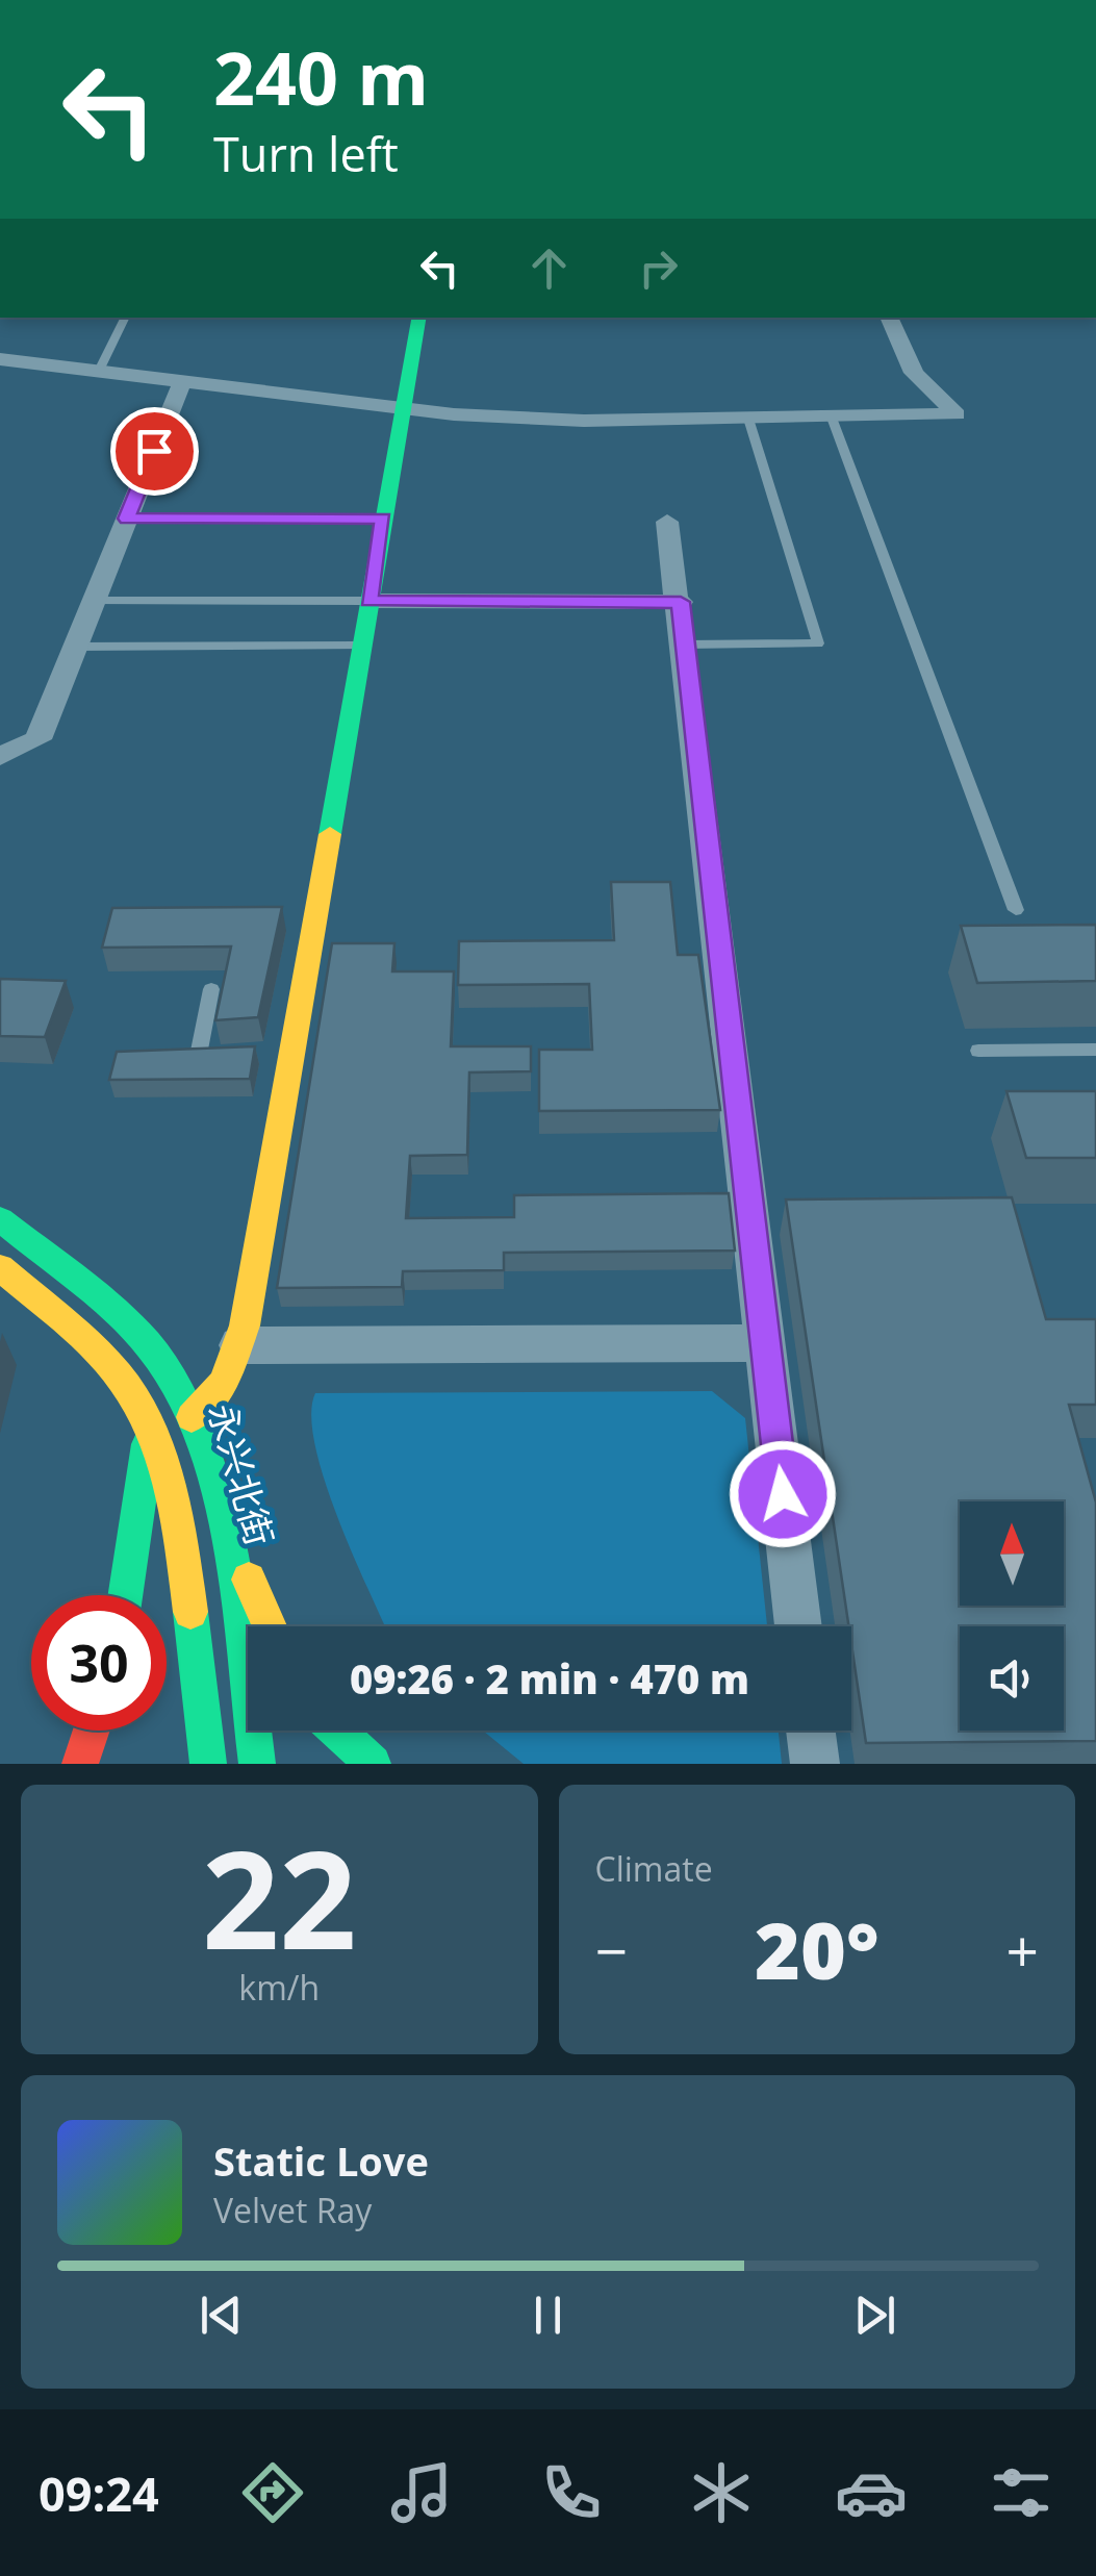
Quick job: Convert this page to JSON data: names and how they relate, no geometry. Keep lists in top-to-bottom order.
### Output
{
  "streets": {
    "street": ["永兴北街"]
  },
  "north": "top",
  "page": {
    "turn": ["240 m", "Turn left"],
    "limit": "30",
    "trip": "09:26 · 2 min · 470 m",
    "tile": [
      ["22", "km/h"],
      "Climate"
    ],
    "heat": ["−", "20°", "+"],
    "song": ["Static Love", "Velvet Ray"],
    "tabs": "09:24"
  }
}
